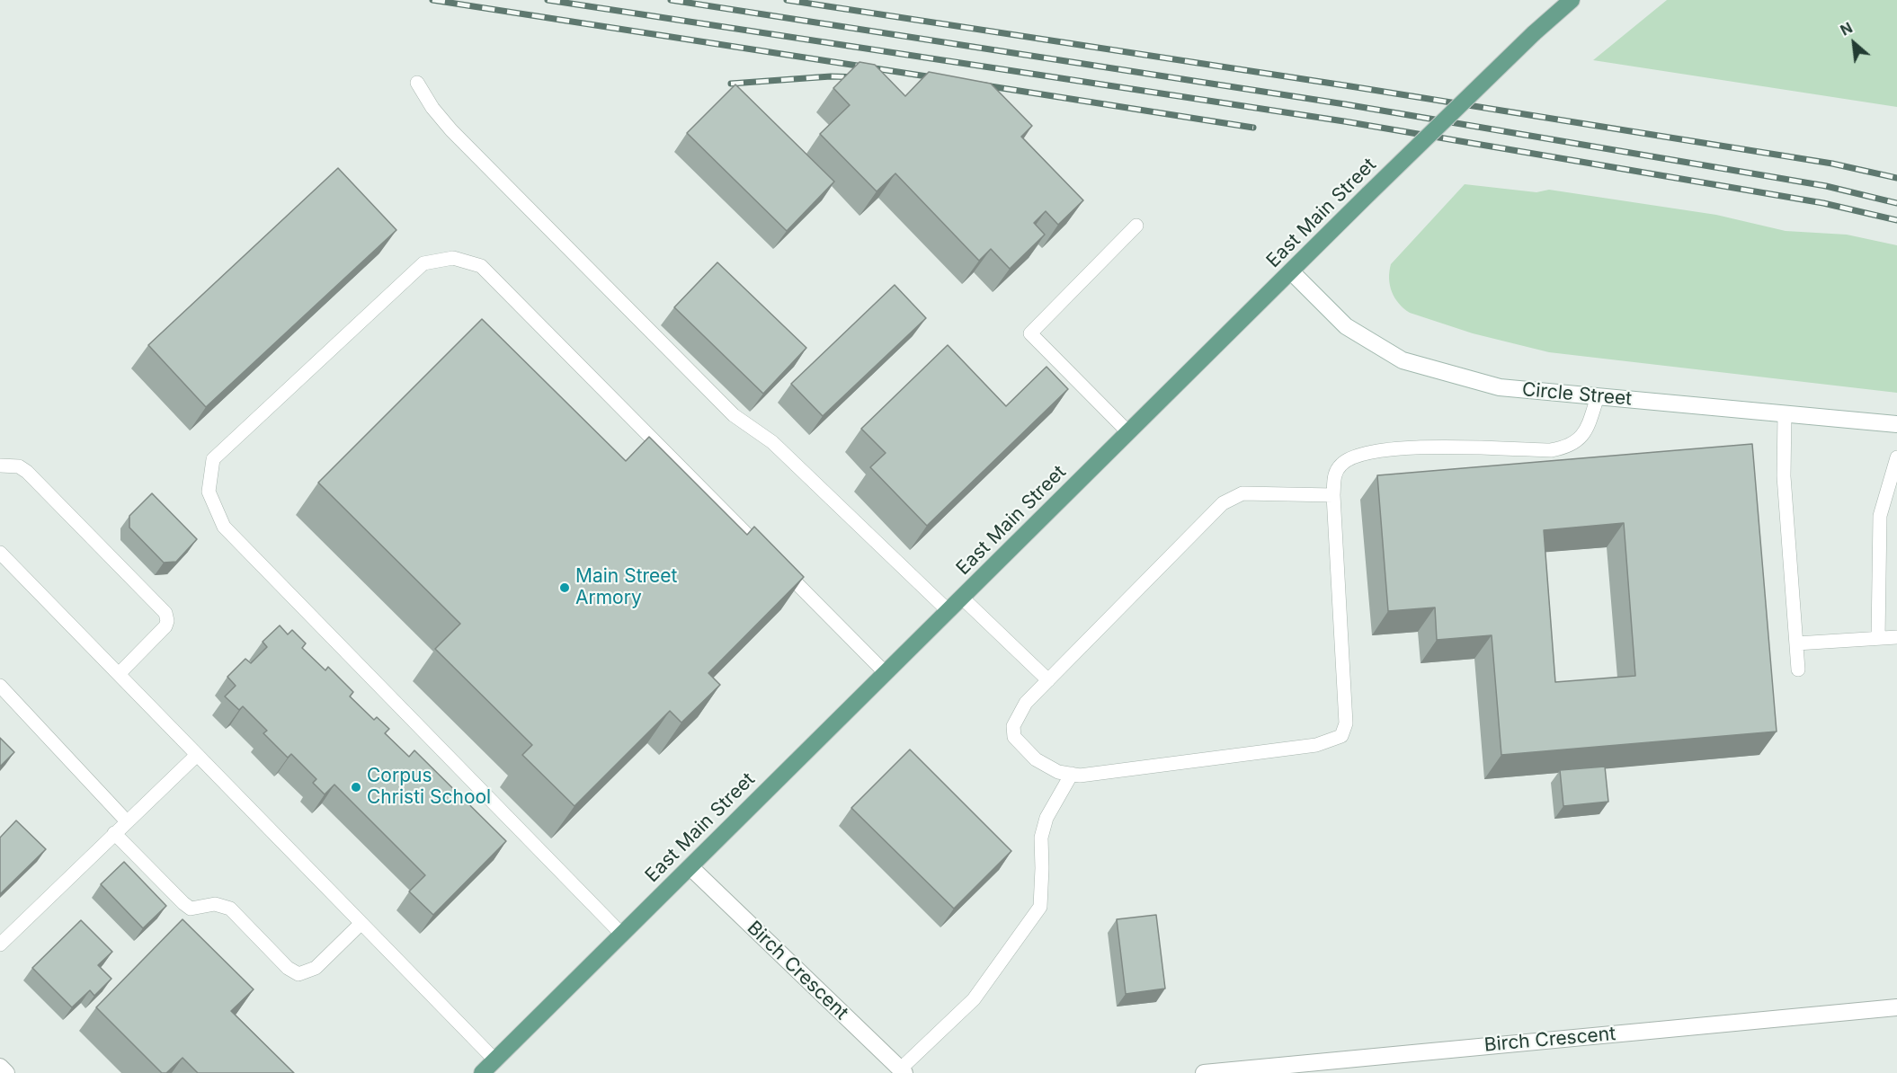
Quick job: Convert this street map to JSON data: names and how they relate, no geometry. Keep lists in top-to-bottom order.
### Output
{
  "streets": {
    "main road": ["East Main Street"],
    "street": ["Circle Street", "Birch Crescent"]
  },
  "crossings": [
    ["East Main Street", "Circle Street"],
    ["East Main Street", "Birch Crescent"]
  ],
  "places": ["Main Street Armory", "Corpus Christi School"],
  "north": "top left"
}
